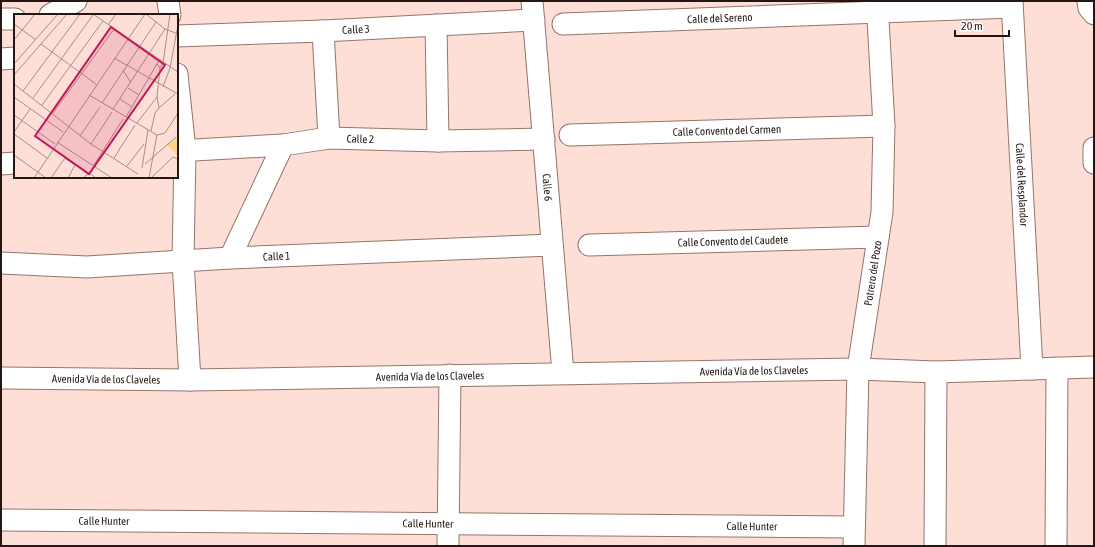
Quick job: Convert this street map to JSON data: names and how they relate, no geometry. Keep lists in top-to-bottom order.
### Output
{
  "streets": {
    "street": [
      "Calle del Sereno",
      "Calle 3",
      "Calle Convento del Carmen",
      "Calle 2",
      "Calle del Resplandor",
      "Calle 6",
      "Calle Convento del Caudete",
      "Calle 1",
      "Potrero del Pozo",
      "Avenida Vía de los Claveles",
      "Calle Hunter"
    ]
  },
  "crossings": [
    ["Calle del Sereno", "Calle del Resplandor"],
    ["Calle del Sereno", "Potrero del Pozo"],
    ["Calle 3", "Calle 6"],
    ["Calle Convento del Carmen", "Potrero del Pozo"],
    ["Calle 2", "Calle 6"],
    ["Calle del Resplandor", "Avenida Vía de los Claveles"],
    ["Calle 6", "Calle 1"],
    ["Calle 6", "Avenida Vía de los Claveles"],
    ["Calle Convento del Caudete", "Potrero del Pozo"],
    ["Potrero del Pozo", "Avenida Vía de los Claveles"],
    ["Potrero del Pozo", "Calle Hunter"]
  ],
  "scale_bar": "20 m"
}
